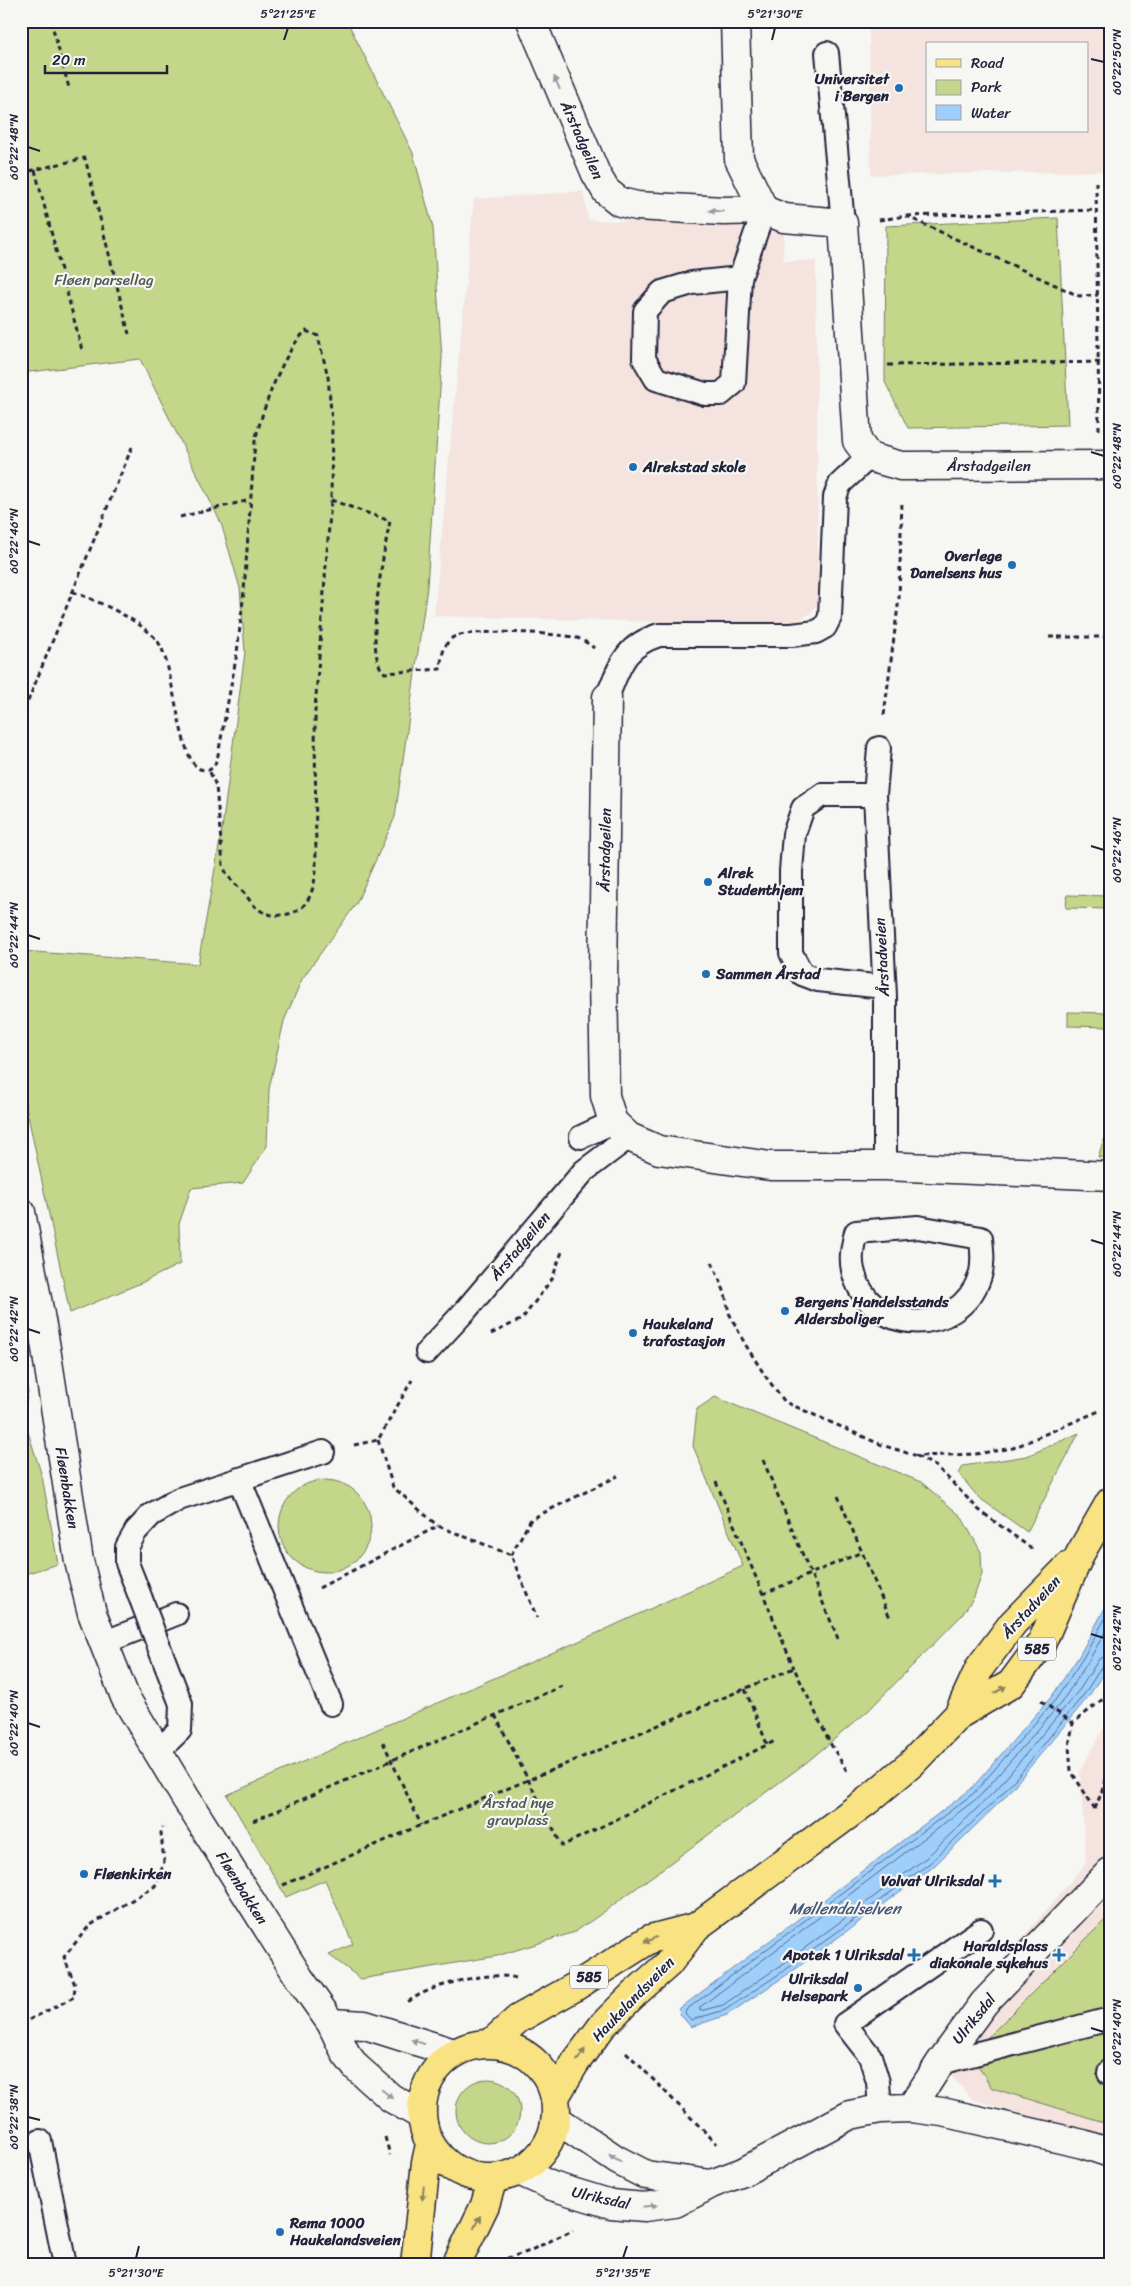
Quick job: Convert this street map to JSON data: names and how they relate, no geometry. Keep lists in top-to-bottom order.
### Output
{
  "streets": {
    "main road": ["Årstadveien", "585", "Haukelandsveien"],
    "street": ["Årstadgeilen", "Fløenbakken", "Ulriksdal"]
  },
  "crossings": [
    ["Årstadveien", "Haukelandsveien"],
    ["Fløenbakken", "585"],
    ["Fløenbakken", "Haukelandsveien"],
    ["Fløenbakken", "Ulriksdal"],
    ["585", "Haukelandsveien"],
    ["585", "Ulriksdal"],
    ["Haukelandsveien", "Ulriksdal"]
  ],
  "water": ["Møllendalselven"],
  "parks": ["Fløen parsellag", "Årstad nye gravplass"],
  "places": {
    "other": [
      "Universitet i Bergen",
      "Alrekstad skole",
      "Overlege Danelsens hus",
      "Alrek Studenthjem",
      "Sammen Årstad",
      "Bergens Handelsstands Aldersboliger",
      "Haukeland trafostasjon",
      "Fløenkirken",
      "Ulriksdal Helsepark",
      "Rema 1000 Haukelandsveien"
    ],
    "health": ["Volvat Ulriksdal", "Apotek 1 Ulriksdal", "Haraldsplass diakonale sykehus"]
  },
  "legend": ["Road", "Park", "Water"],
  "scale_bar": "20 m",
  "coordinates": [
    "5°21'25\"E",
    "5°21'30\"E",
    "60°22'50\"N",
    "60°22'48\"N",
    "60°22'46\"N",
    "60°22'44\"N",
    "60°22'42\"N",
    "60°22'40\"N",
    "60°22'38\"N",
    "5°21'35\"E"
  ]
}
